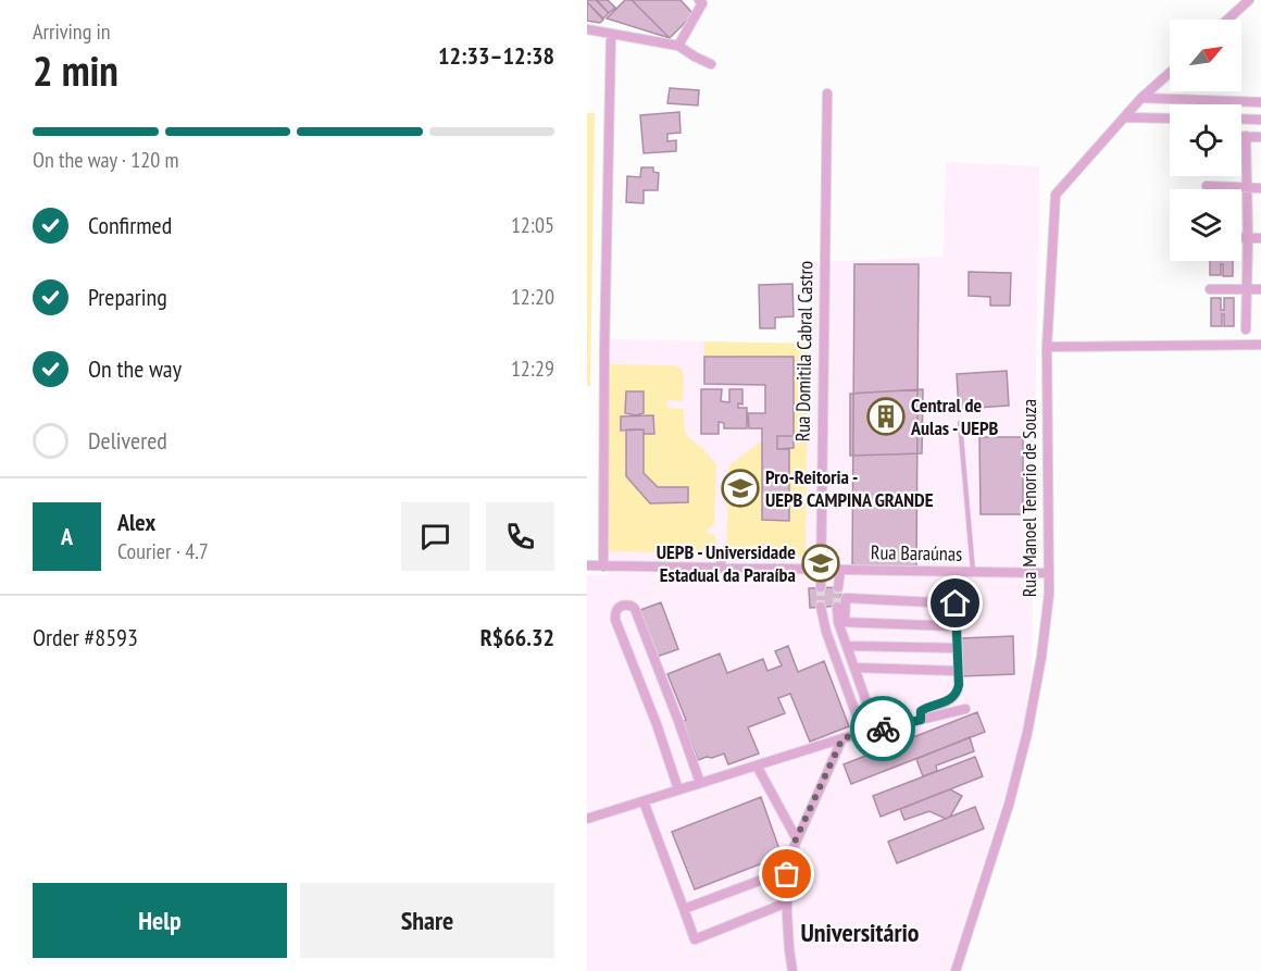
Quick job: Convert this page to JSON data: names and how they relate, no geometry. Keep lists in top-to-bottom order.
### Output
{
  "streets": {
    "street": ["Rua Domitila Cabral Castro", "Rua Manoel Tenorio de Souza", "Rua Baraúnas"]
  },
  "crossings": [
    ["Rua Domitila Cabral Castro", "Rua Baraúnas"],
    ["Rua Manoel Tenorio de Souza", "Rua Baraúnas"]
  ],
  "districts": ["Universitário"],
  "places": {
    "building": ["Central de Aulas - UEPB"],
    "school or university": ["Pro-Reitoria - UEPB CAMPINA GRANDE", "UEPB - Universidade Estadual da Paraíba"]
  },
  "north": "top right",
  "page": {
    "heading": ["2 min", "Arriving in", "12:33–12:38"],
    "panel": [
      "Alex",
      "Courier · 4.7",
      "Order #8593",
      "R$66.32"
    ],
    "bar": "On the way · 120 m",
    "list": [
      ["Confirmed", "12:05"],
      ["Preparing", "12:20"],
      ["On the way", "12:29"],
      "Delivered"
    ],
    "round": "A",
    "buttons": ["Help", "Share"]
  }
}
